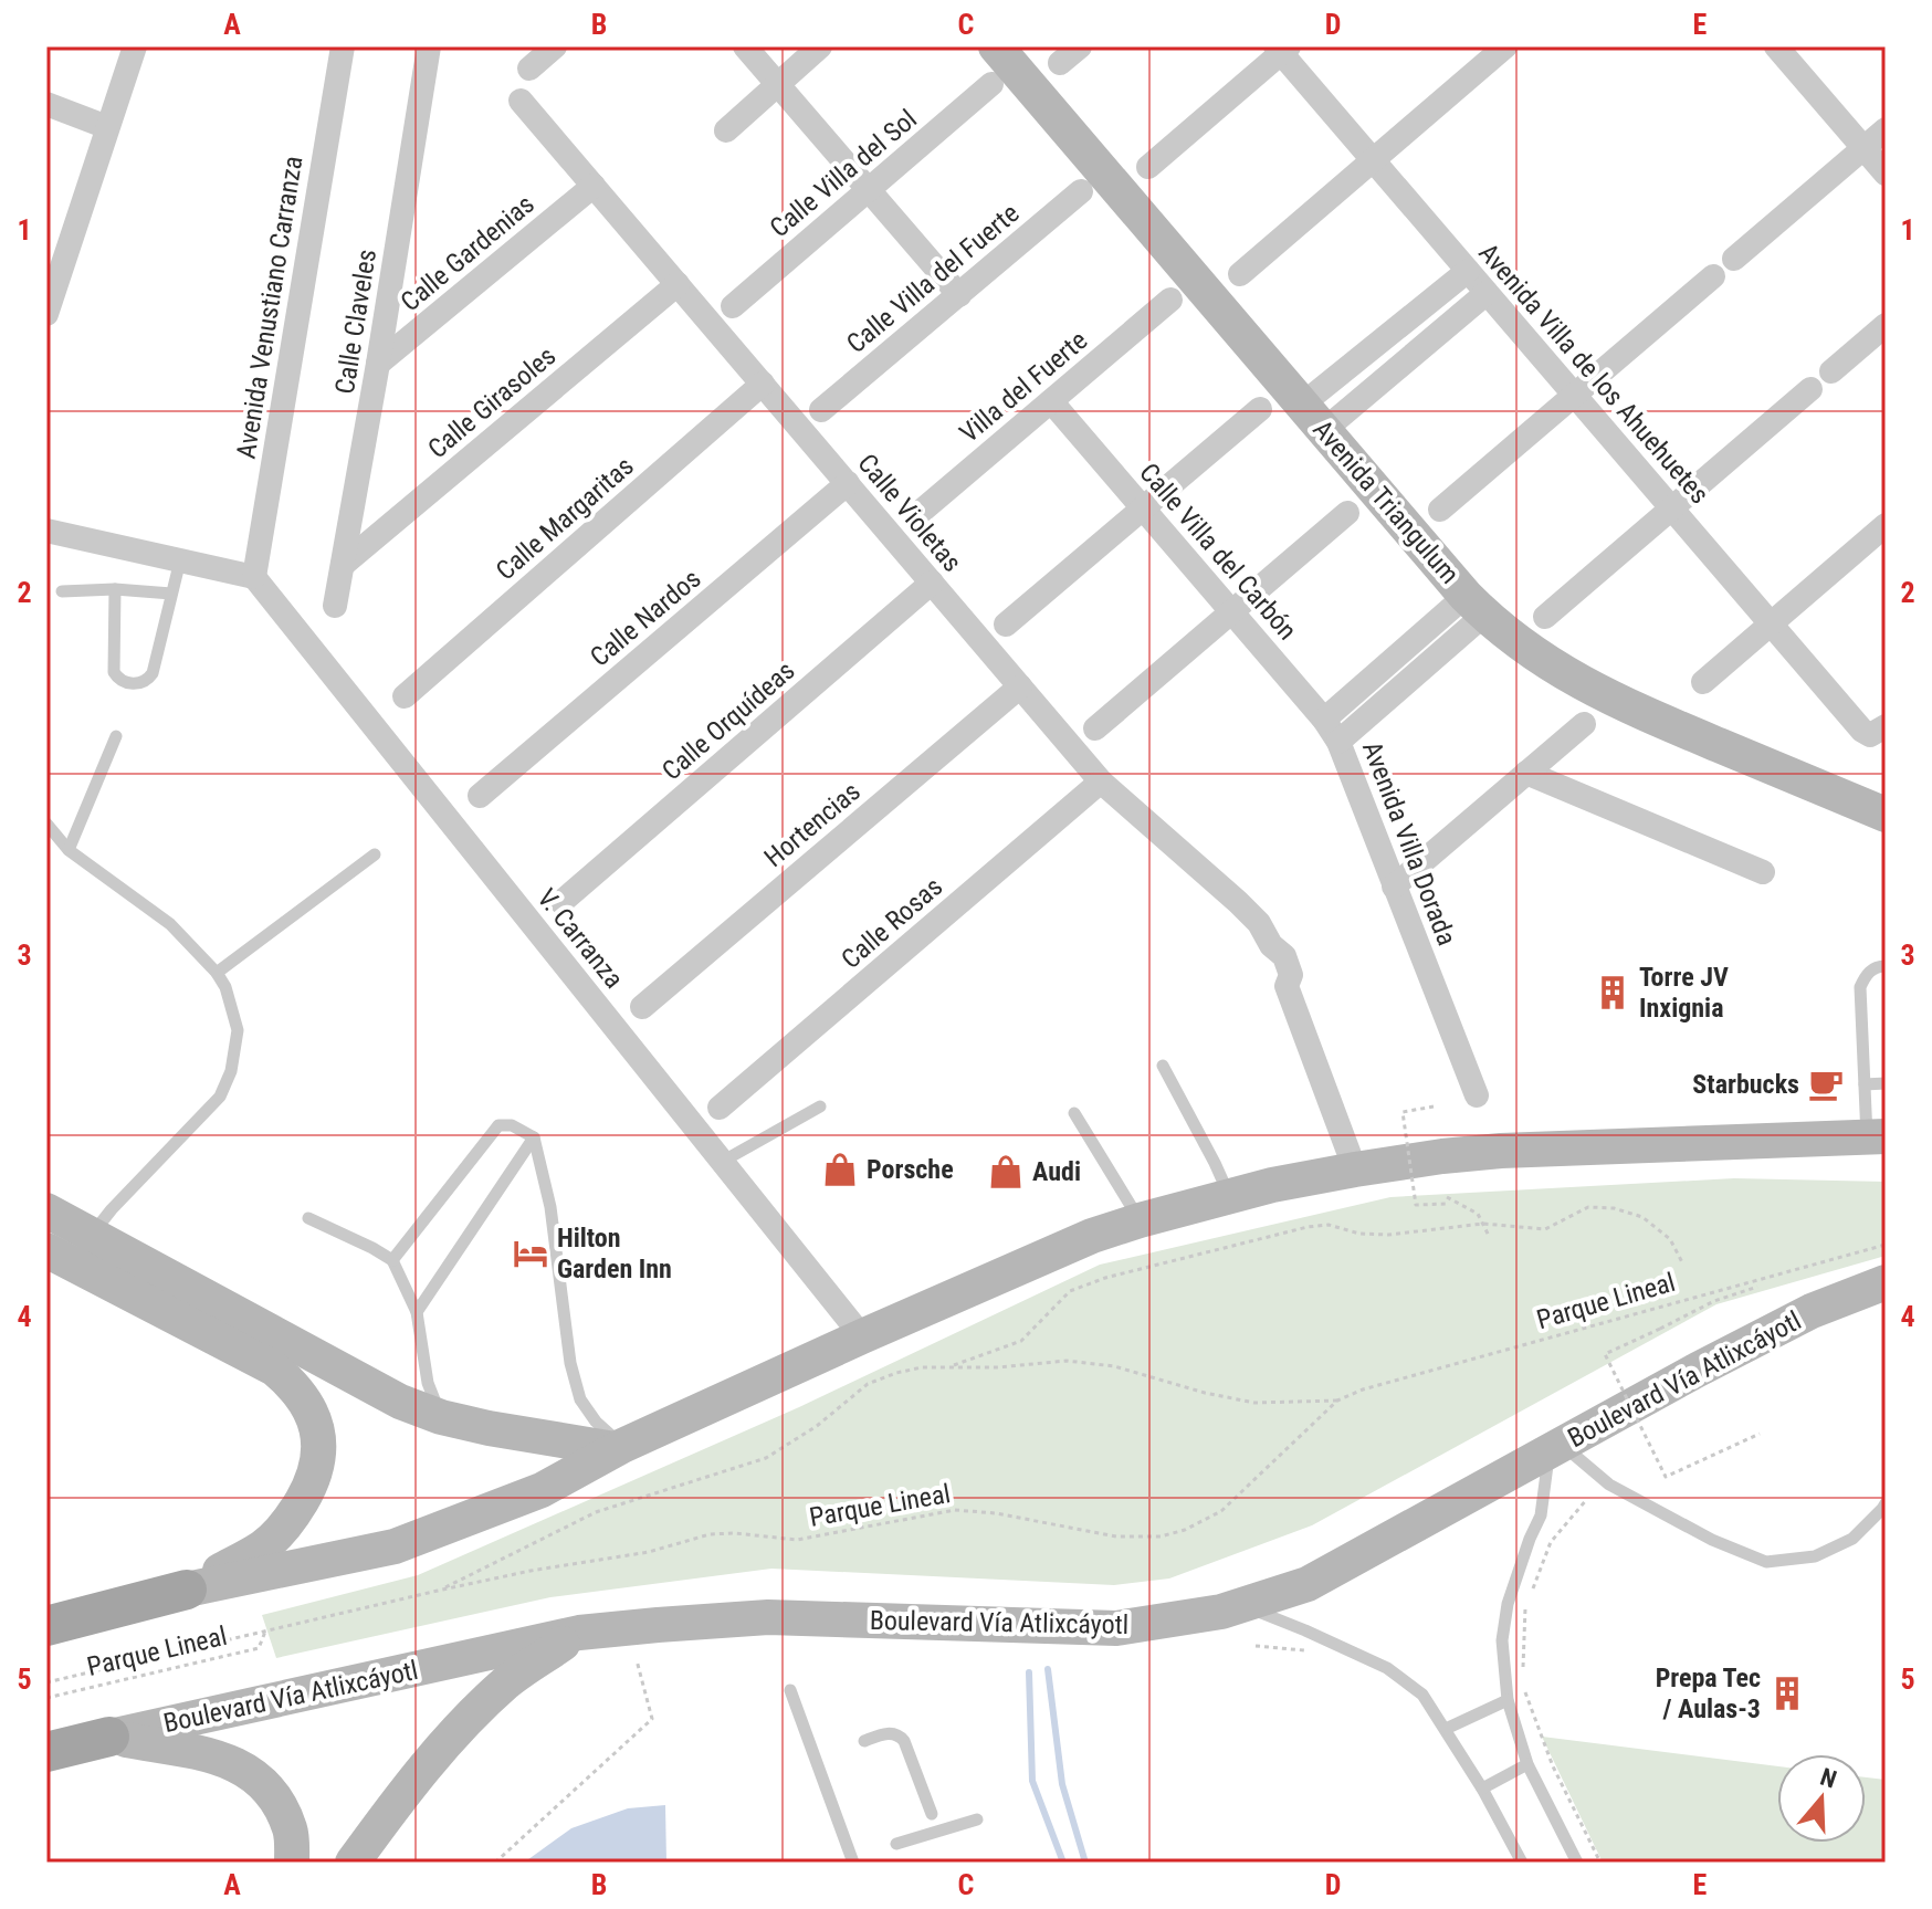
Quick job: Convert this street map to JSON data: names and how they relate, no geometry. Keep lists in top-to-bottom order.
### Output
{
  "streets": {
    "main road": ["Avenida Triangulum", "Boulevard Vía Atlixcáyotl"],
    "street": [
      "Calle Villa del Sol",
      "Calle Gardenias",
      "Calle Villa del Fuerte",
      "Avenida Venustiano Carranza",
      "Calle Claveles",
      "Avenida Villa de los Ahuehuetes",
      "Villa del Fuerte",
      "Calle Girasoles",
      "Calle Violetas",
      "Calle Margaritas",
      "Calle Villa del Carbón",
      "Calle Nardos",
      "Calle Orquídeas",
      "Hortencias",
      "Avenida Villa Dorada",
      "Calle Rosas",
      "V. Carranza"
    ],
    "path": ["Parque Lineal"]
  },
  "crossings": [
    ["Calle Gardenias", "Calle Claveles"],
    ["Calle Gardenias", "Calle Violetas"],
    ["Avenida Venustiano Carranza", "V. Carranza"],
    ["Calle Claveles", "Calle Girasoles"],
    ["Villa del Fuerte", "Calle Villa del Carbón"],
    ["Calle Girasoles", "Calle Violetas"],
    ["Avenida Triangulum", "Avenida Villa Dorada"],
    ["Calle Violetas", "Calle Margaritas"],
    ["Calle Violetas", "Calle Nardos"],
    ["Calle Violetas", "Calle Orquídeas"],
    ["Calle Violetas", "Hortencias"],
    ["Calle Violetas", "Calle Rosas"],
    ["Calle Villa del Carbón", "Avenida Villa Dorada"]
  ],
  "places": {
    "building": ["Torre JV Inxignia", "Prepa Tec / Aulas-3"],
    "cafe": ["Starbucks"],
    "shop": ["Porsche", "Audi"],
    "hotel": ["Hilton Garden Inn"]
  },
  "north": "top",
  "grid": {
    "columns": [
      "A",
      "B",
      "C",
      "D",
      "E"
    ],
    "rows": [
      "1",
      "2",
      "3",
      "4",
      "5"
    ]
  }
}
